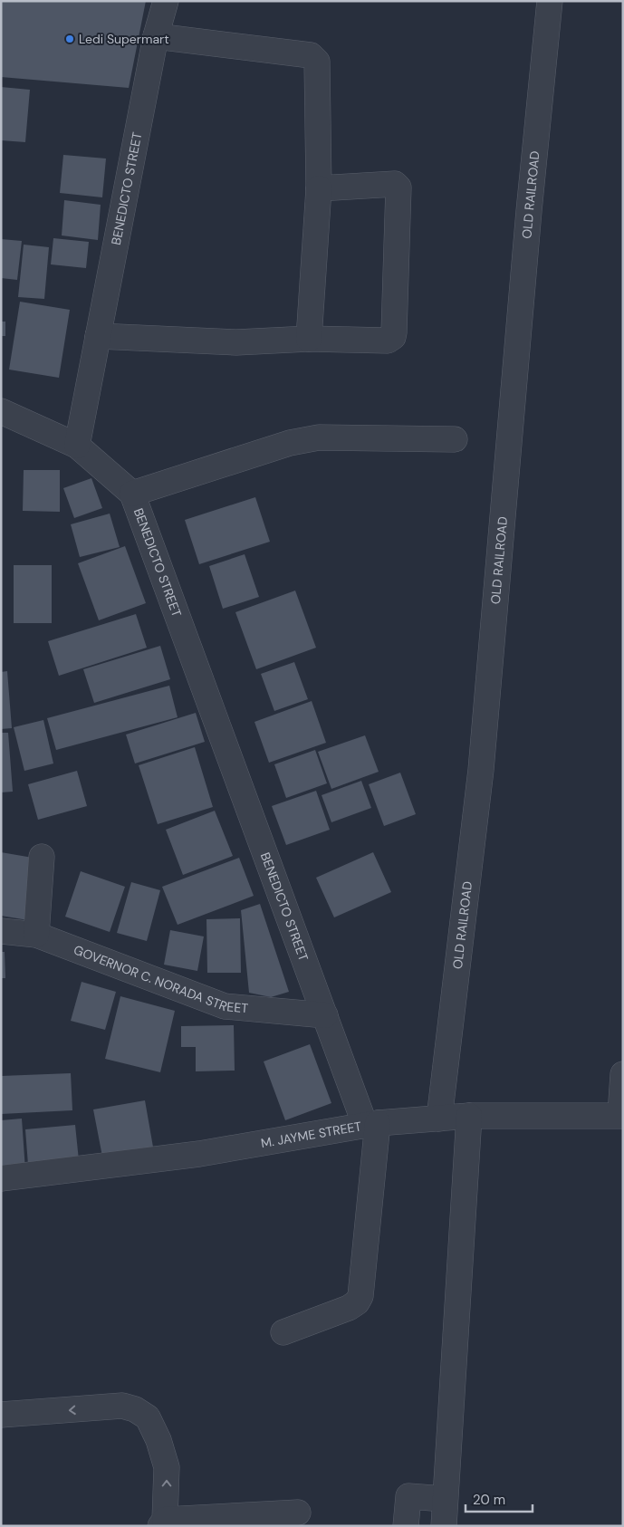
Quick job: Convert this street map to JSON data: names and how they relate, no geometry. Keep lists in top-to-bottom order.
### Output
{
  "streets": {
    "street": [
      "BENEDICTO STREET",
      "OLD RAILROAD",
      "GOVERNOR C. NORADA STREET",
      "M. JAYME STREET"
    ]
  },
  "crossings": [
    ["BENEDICTO STREET", "GOVERNOR C. NORADA STREET"],
    ["BENEDICTO STREET", "M. JAYME STREET"],
    ["OLD RAILROAD", "M. JAYME STREET"]
  ],
  "places": ["Ledi Supermart"],
  "scale_bar": "20 m"
}
